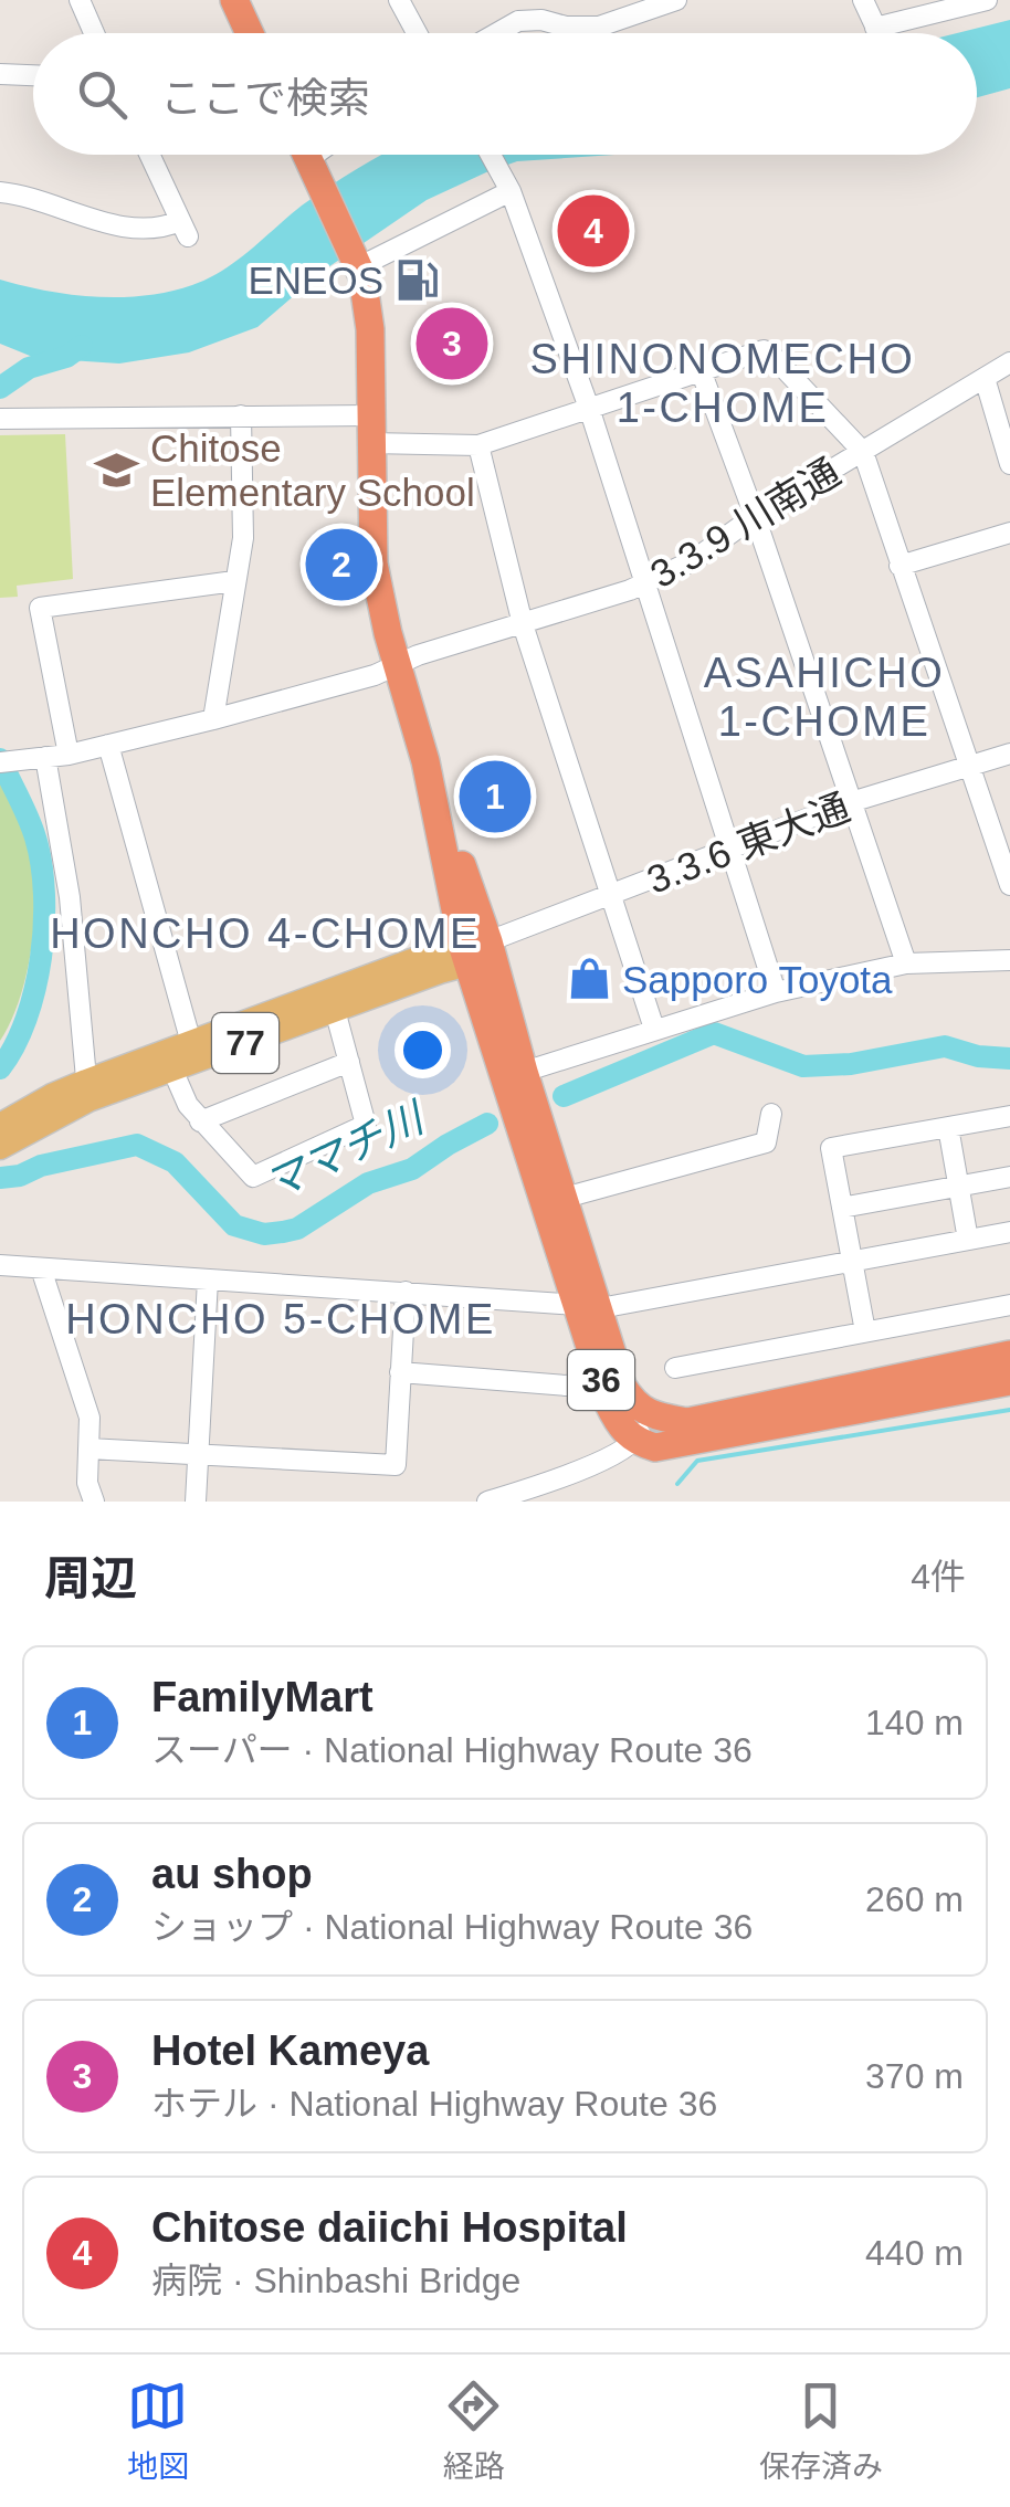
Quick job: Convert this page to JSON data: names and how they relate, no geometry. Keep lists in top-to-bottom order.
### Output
{
  "streets": {
    "highway": ["36"],
    "main road": ["77"],
    "street": ["3.3.9 川南通", "3.3.6 東大通"]
  },
  "crossings": [
    ["3.3.9 川南通", "36"],
    ["3.3.6 東大通", "77"],
    ["3.3.6 東大通", "36"],
    ["77", "36"]
  ],
  "districts": [
    "SHINONOMECHO 1-CHOME",
    "ASAHICHO 1-CHOME",
    "HONCHO 4-CHOME",
    "HONCHO 5-CHOME"
  ],
  "water": ["ママチ川"],
  "places": {
    "fuel station": ["ENEOS"],
    "school or university": ["Chitose Elementary School"],
    "shop": ["Sapporo Toyota"]
  },
  "page": {
    "search": "ここで検索",
    "pins": [
      "4",
      "3",
      "2",
      "1"
    ],
    "heading": ["周辺", "4件"],
    "list": [
      {
        "mark": "1",
        "name": "FamilyMart",
        "note": "スーパー · National Highway Route 36",
        "value": "140 m"
      },
      {
        "mark": "2",
        "name": "au shop",
        "note": "ショップ · National Highway Route 36",
        "value": "260 m"
      },
      {
        "mark": "3",
        "name": "Hotel Kameya",
        "note": "ホテル · National Highway Route 36",
        "value": "370 m"
      },
      {
        "mark": "4",
        "name": "Chitose daiichi Hospital",
        "note": "病院 · Shinbashi Bridge",
        "value": "440 m"
      }
    ],
    "nav": ["地図", "経路", "保存済み"]
  }
}
